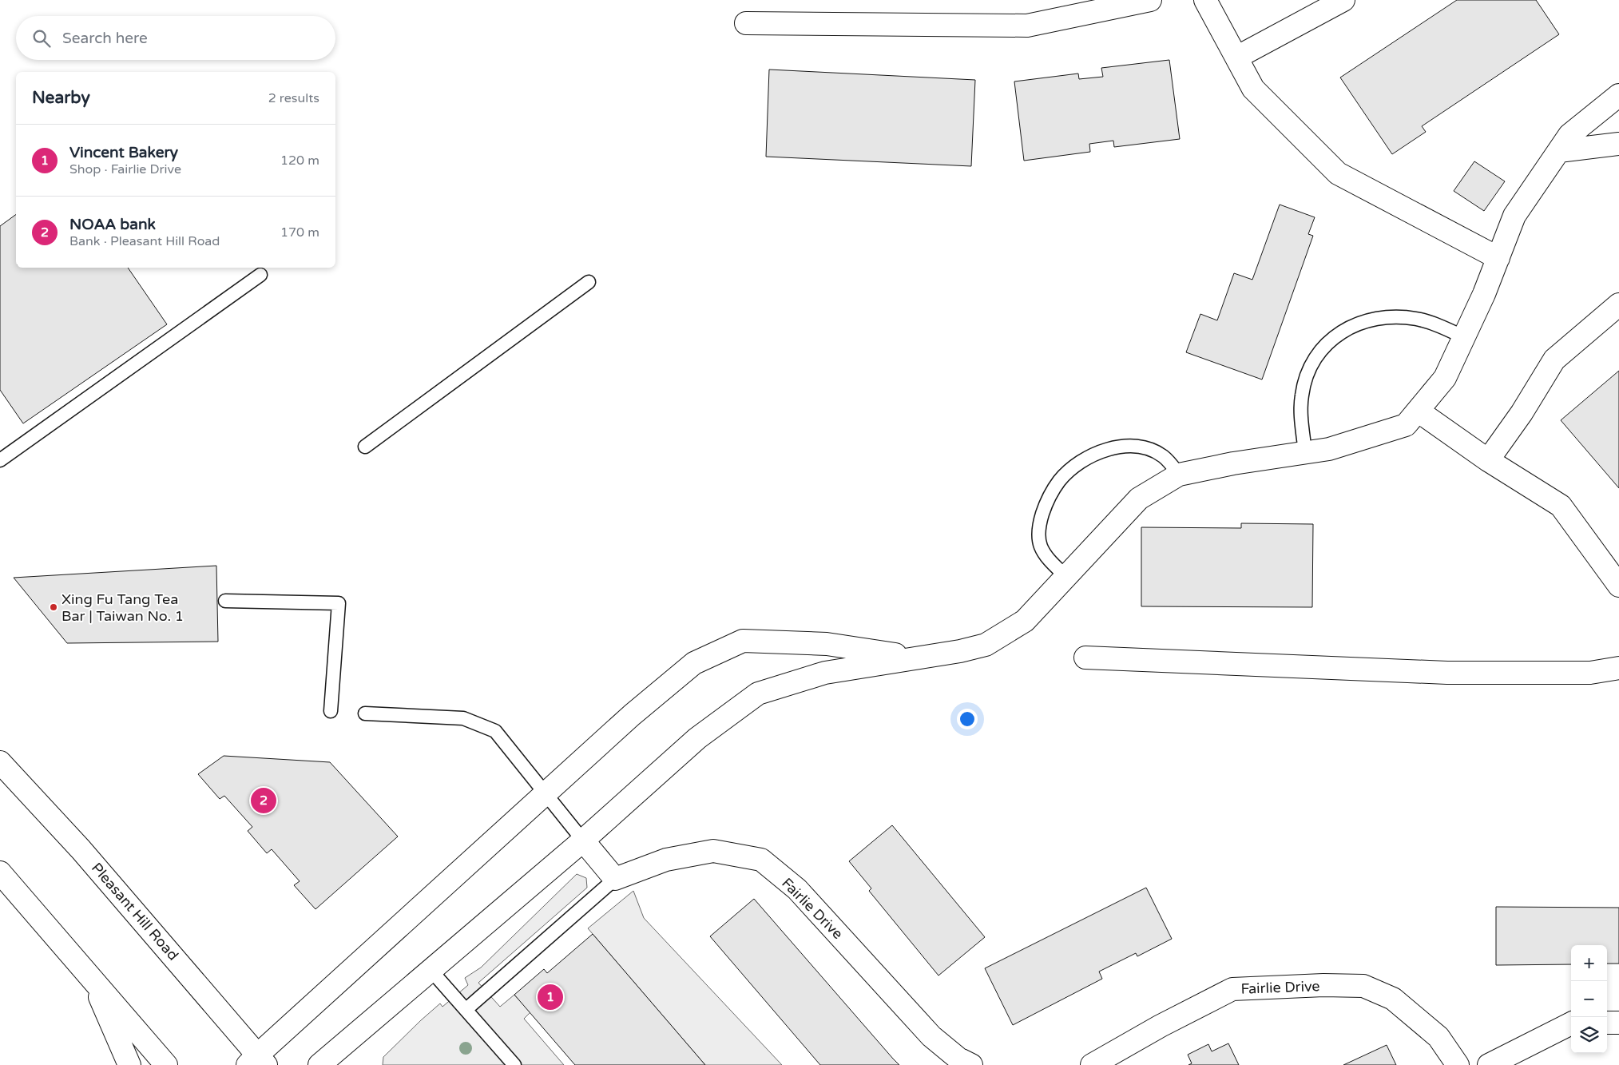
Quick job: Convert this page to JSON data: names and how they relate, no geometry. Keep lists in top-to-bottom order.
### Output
{
  "streets": {
    "main road": ["Fairlie Drive", "Pleasant Hill Road"]
  },
  "places": ["Xing Fu Tang Tea Bar | Taiwan No. 1"],
  "page": {
    "search": "Search here",
    "heading": ["Nearby", "2 results"],
    "list": [
      {
        "mark": "1",
        "name": "Vincent Bakery",
        "note": "Shop · Fairlie Drive",
        "value": "120 m"
      },
      {
        "mark": "2",
        "name": "NOAA bank",
        "note": "Bank · Pleasant Hill Road",
        "value": "170 m"
      }
    ],
    "pins": ["2", "1"],
    "map_buttons": ["+", "−"]
  }
}
